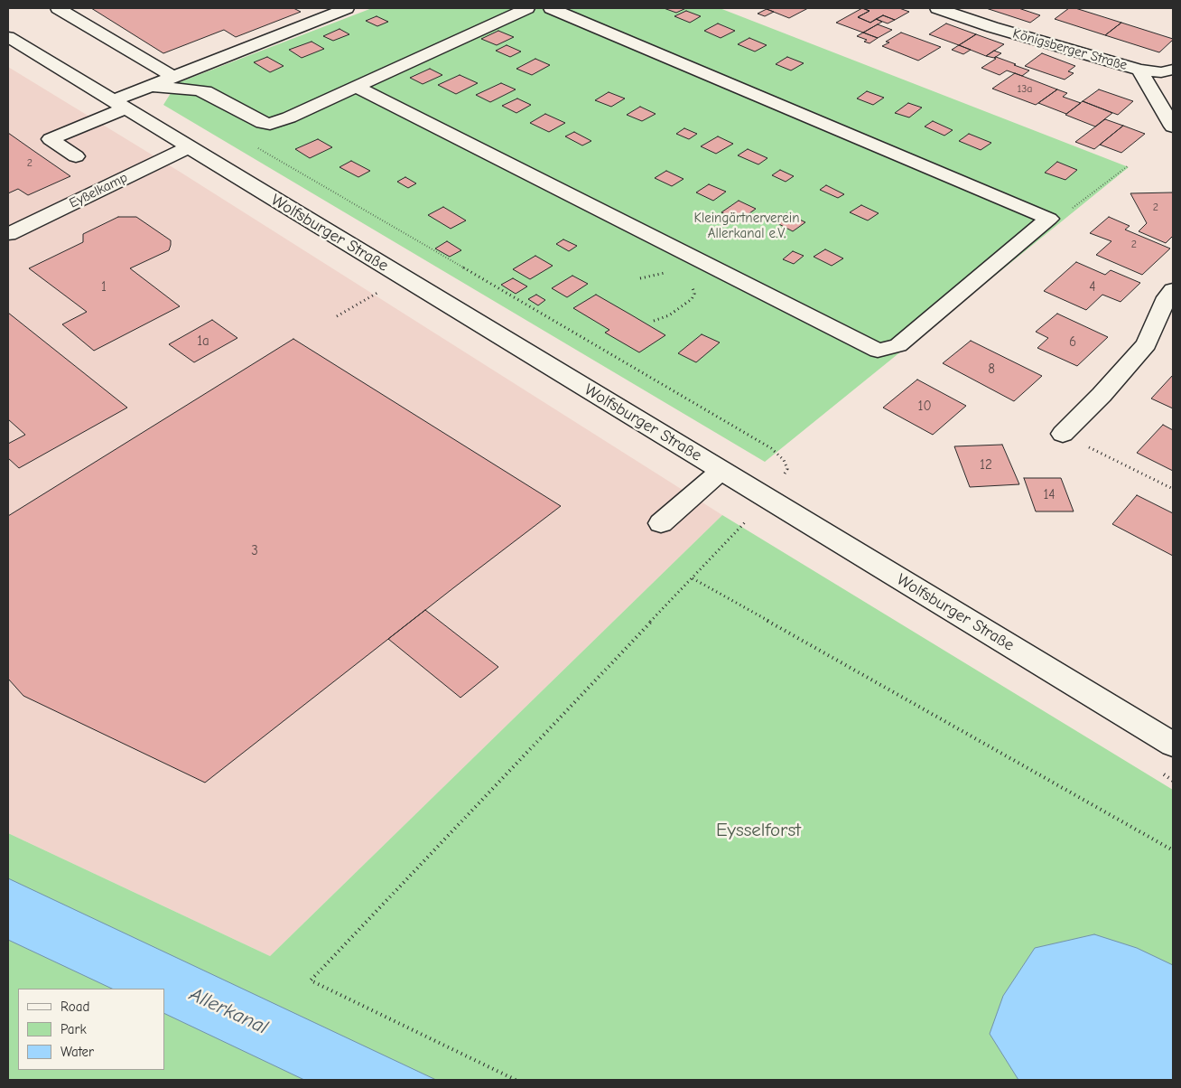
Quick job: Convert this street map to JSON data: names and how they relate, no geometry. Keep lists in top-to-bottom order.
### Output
{
  "streets": {
    "street": ["Königsberger Straße", "Eyßelkamp", "Wolfsburger Straße"]
  },
  "crossings": [
    ["Eyßelkamp", "Wolfsburger Straße"]
  ],
  "water": ["Allerkanal"],
  "parks": ["Kleingärtnerverein Allerkanal e.V.", "Eysselforst"],
  "house_numbers": [
    "13a",
    "2",
    "2",
    "2",
    "1",
    "4",
    "1a",
    "6",
    "8",
    "10",
    "12",
    "14",
    "3"
  ],
  "legend": ["Road", "Park", "Water"]
}
